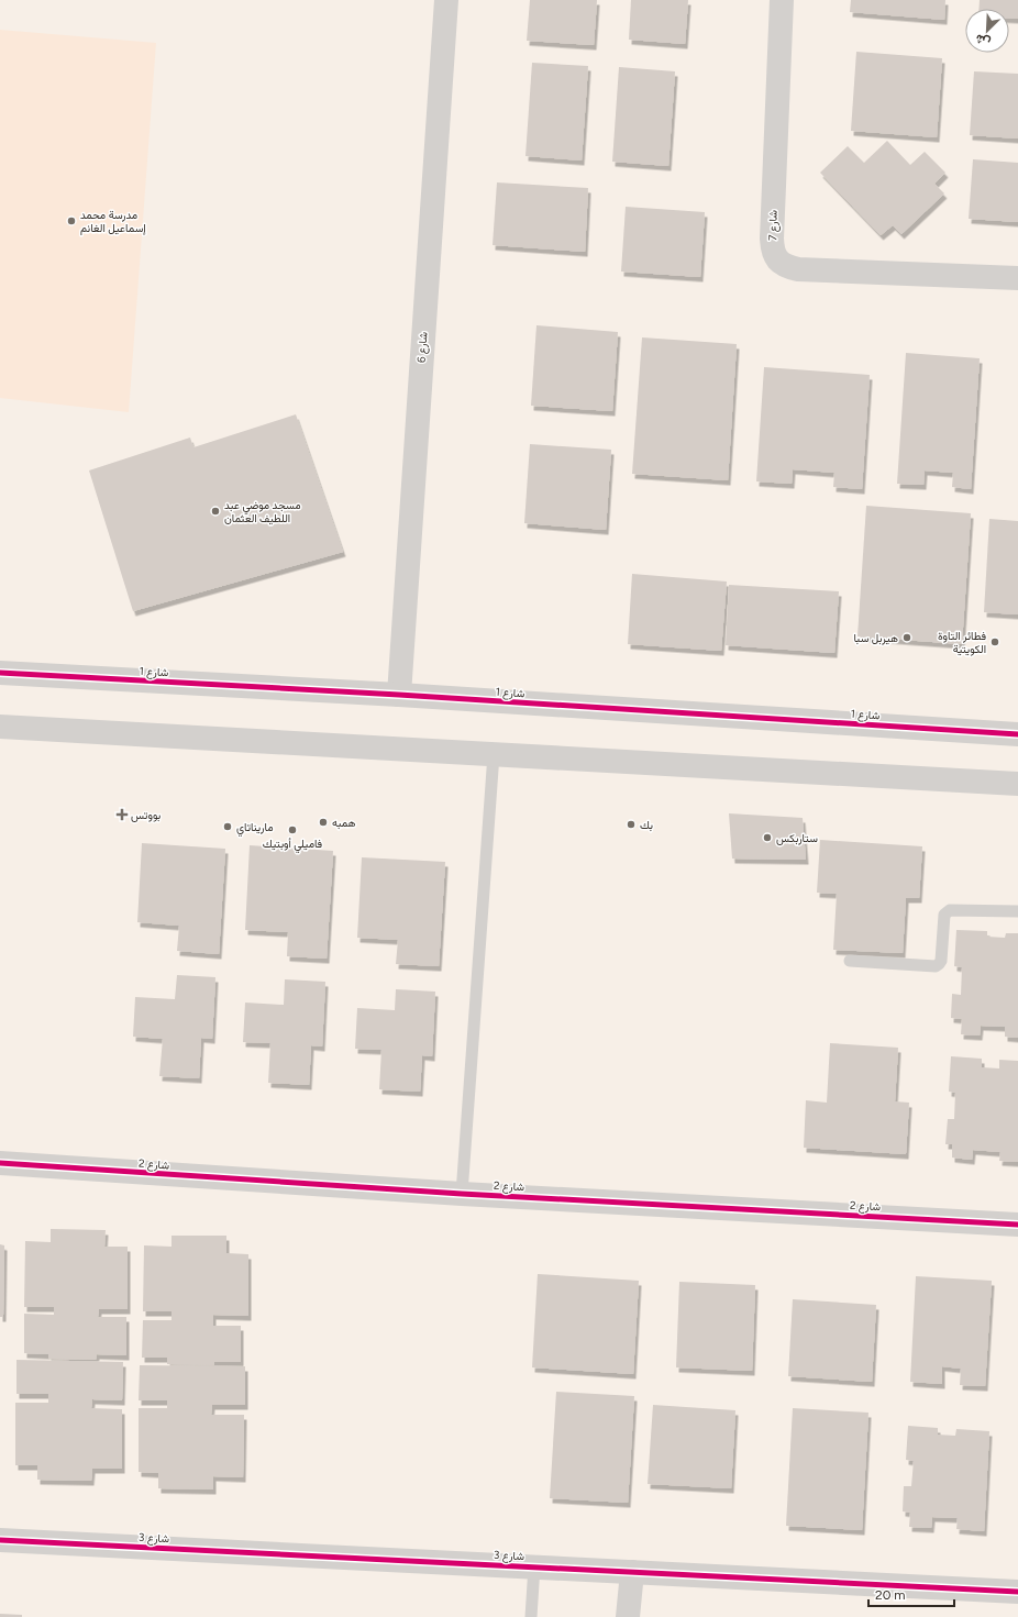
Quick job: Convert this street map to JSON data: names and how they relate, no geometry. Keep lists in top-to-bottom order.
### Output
{
  "streets": {
    "street": [
      "شارع 7",
      "شارع 6",
      "شارع 1",
      "شارع 2",
      "شارع 3"
    ]
  },
  "crossings": [
    ["شارع 6", "شارع 1"]
  ],
  "places": {
    "other": [
      "مدرسة محمد إسماعيل الغانم",
      "مسجد موضي عبد اللطيف العثمان",
      "هيربل سبا",
      "فطائر التاوة الكويتية",
      "همبه",
      "بك",
      "ماريناتاي",
      "فاميلي أوبتيك",
      "ستاربكس"
    ],
    "health": ["بووتس"]
  },
  "scale_bar": "20 m",
  "north": "bottom left"
}
